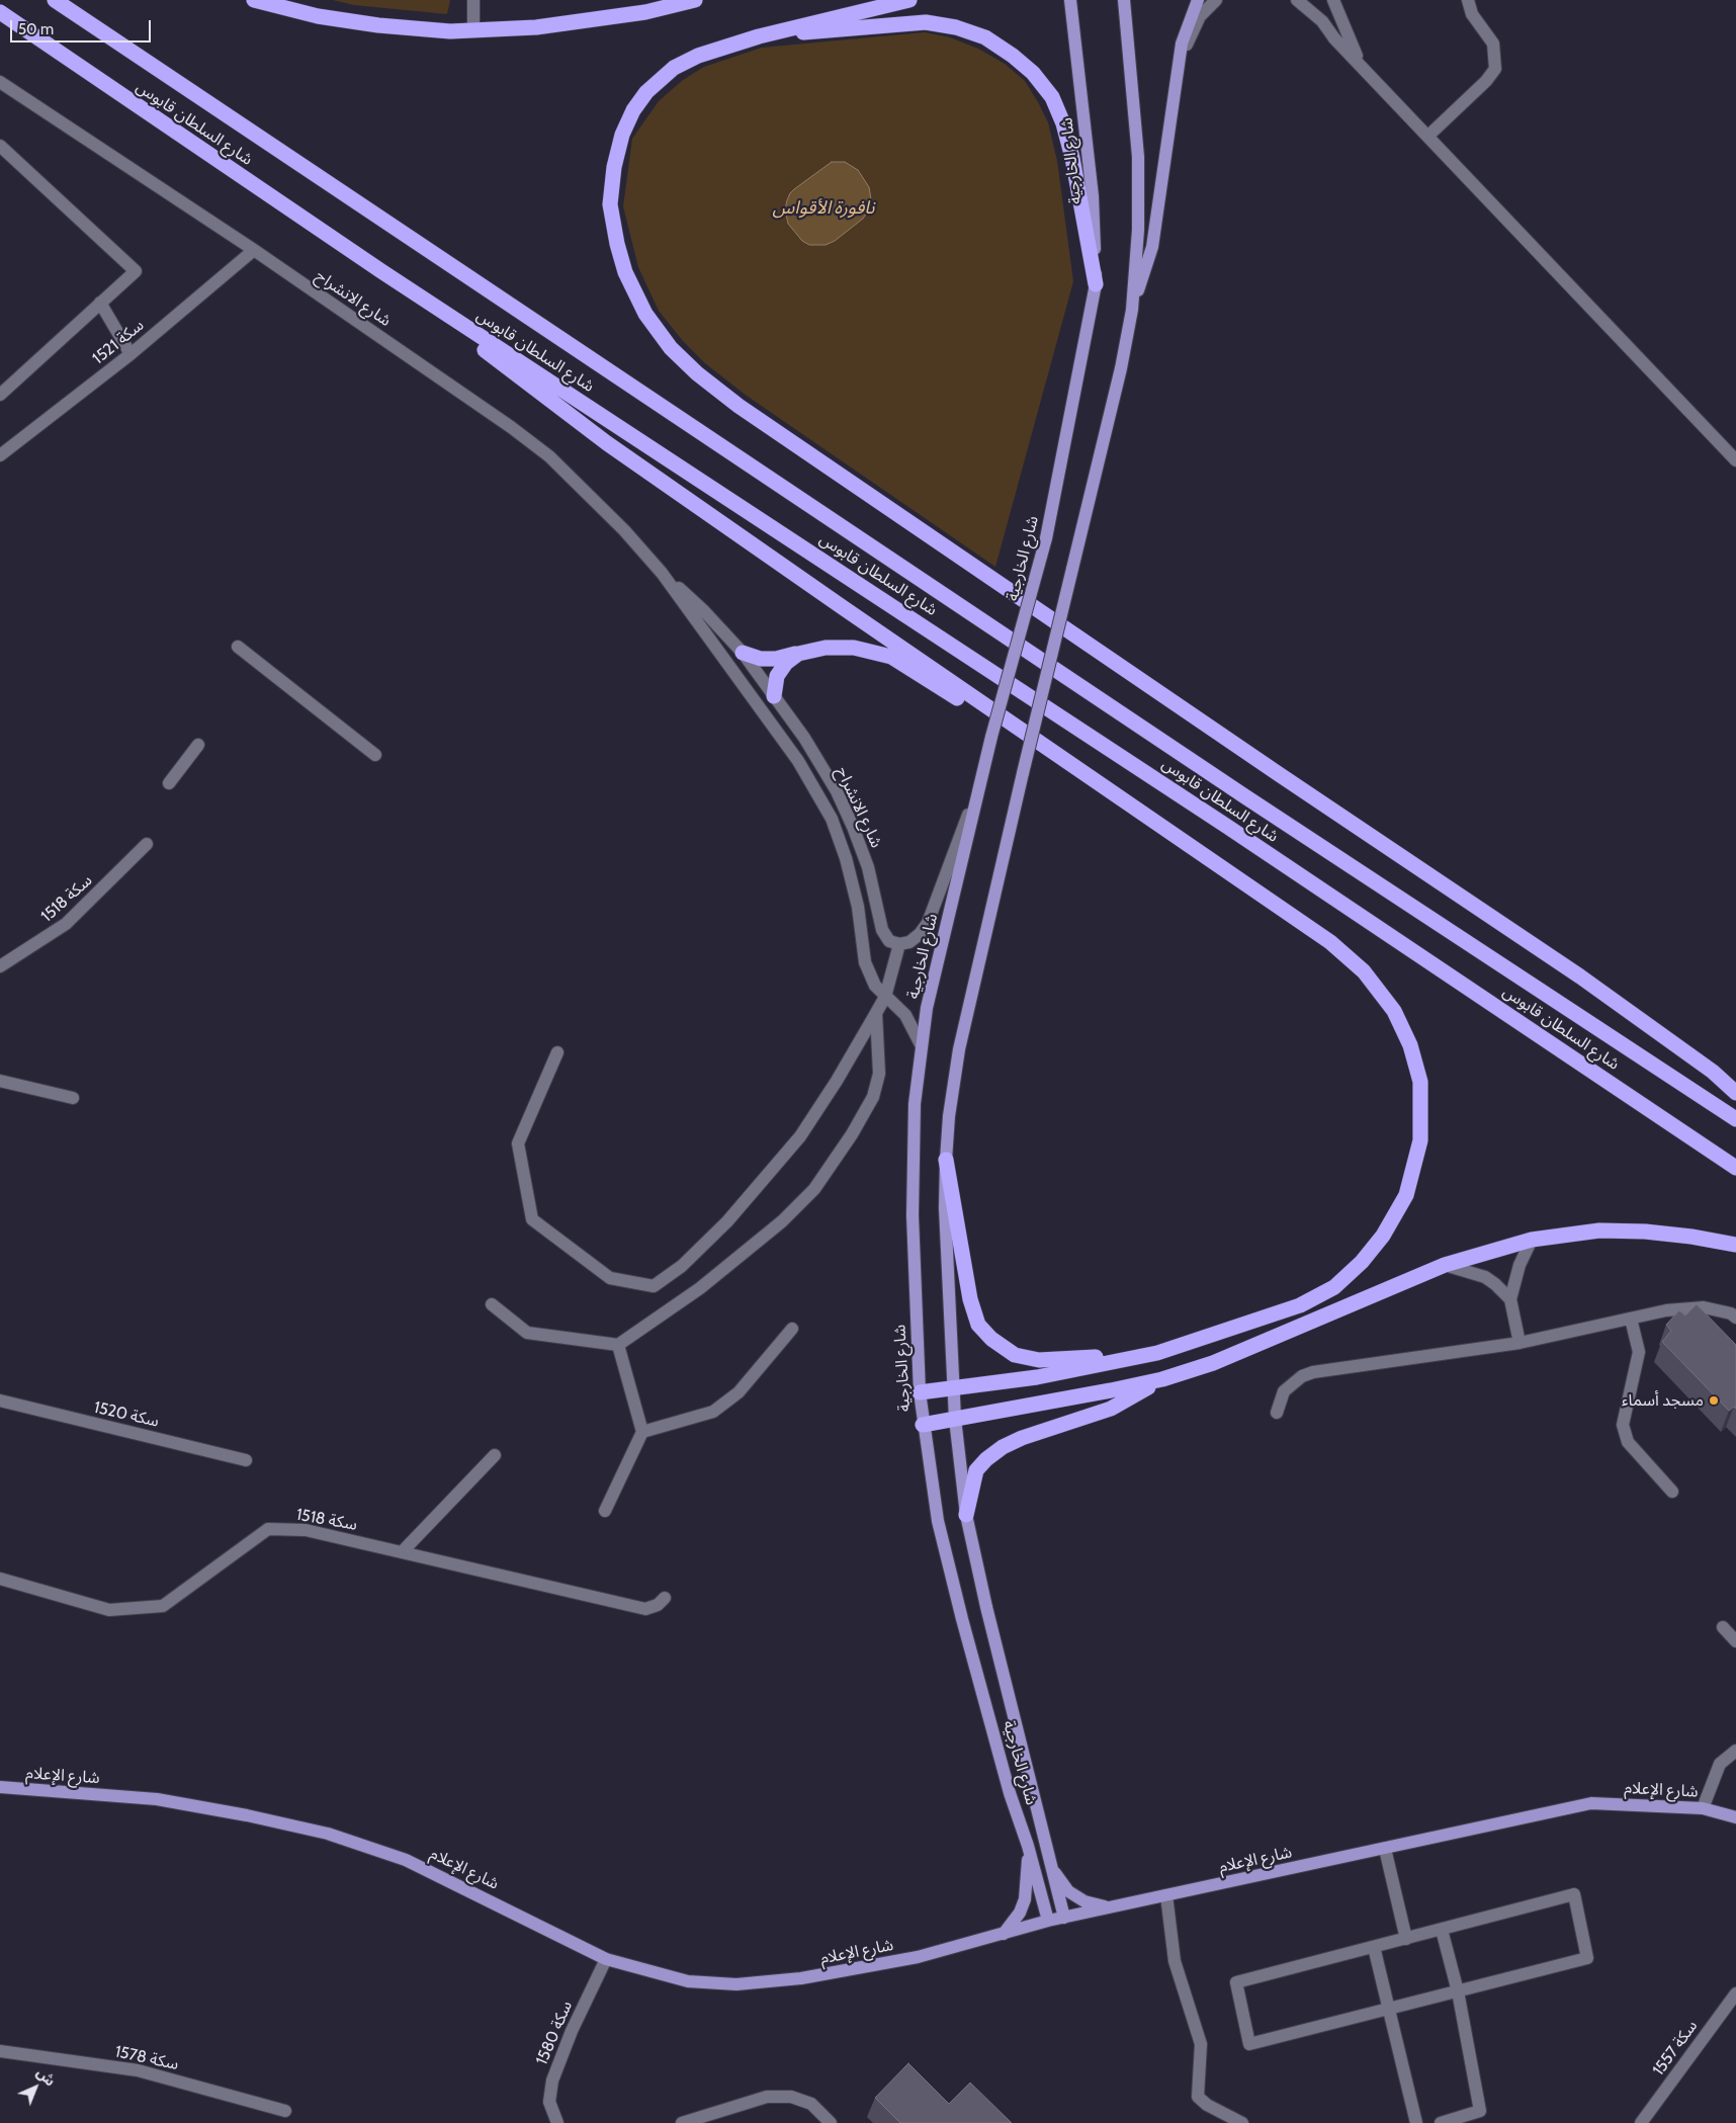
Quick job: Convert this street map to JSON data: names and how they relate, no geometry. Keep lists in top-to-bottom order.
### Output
{
  "streets": {
    "highway": ["شارع السلطان قابوس"],
    "main road": ["شارع الخارجية", "شارع الإعلام"],
    "street": [
      "شارع الانشراح",
      "سكة 1521",
      "سكة 1518",
      "سكة 1520",
      "سكة 1580",
      "سكة 1557",
      "سكة 1578"
    ]
  },
  "crossings": [
    ["شارع الخارجية", "شارع الانشراح"],
    ["شارع الخارجية", "شارع الإعلام"],
    ["شارع الانشراح", "سكة 1521"],
    ["شارع الإعلام", "سكة 1580"]
  ],
  "water": ["نافورة الأقواس"],
  "places": ["مسجد أسماء"],
  "scale_bar": "50 m",
  "north": "top right"
}
